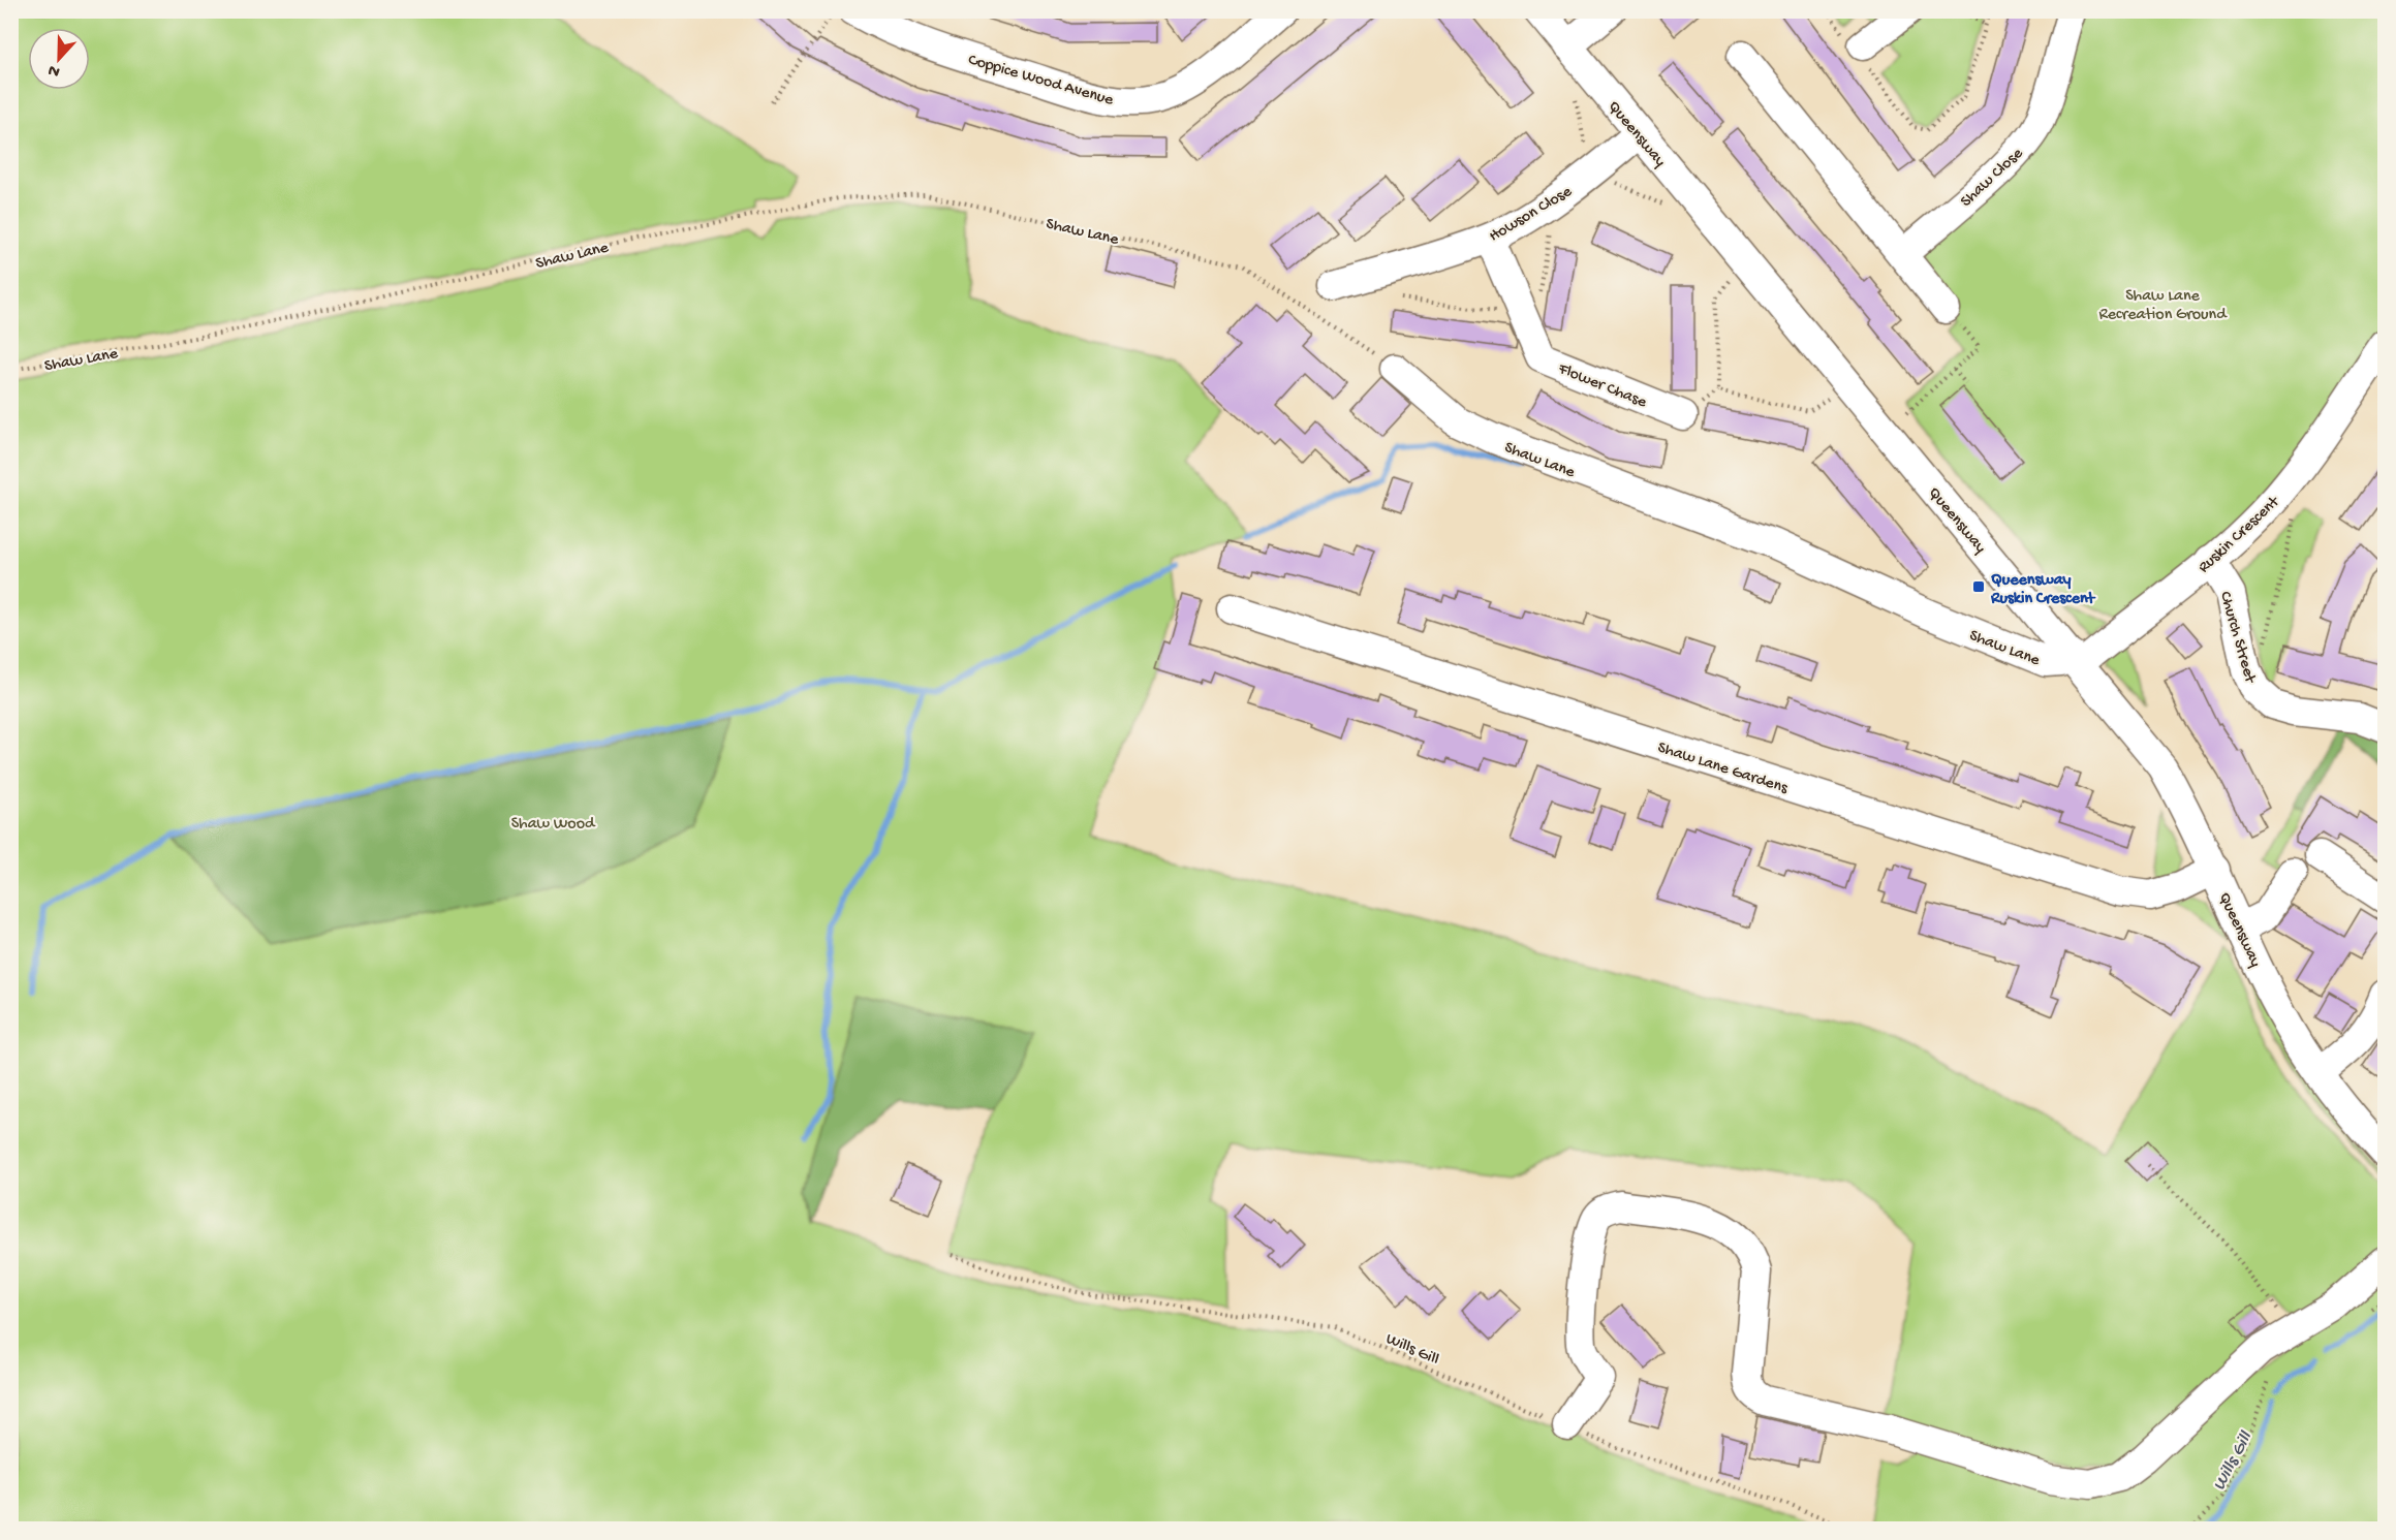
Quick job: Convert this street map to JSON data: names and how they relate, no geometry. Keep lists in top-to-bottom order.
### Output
{
  "streets": {
    "street": [
      "Coppice Wood Avenue",
      "Queensway",
      "Shaw Close",
      "Howson Close",
      "Shaw Lane",
      "Flower Chase",
      "Ruskin Crescent",
      "Church Street",
      "Shaw Lane Gardens"
    ],
    "path": ["Wills Gill"]
  },
  "crossings": [
    ["Queensway", "Howson Close"],
    ["Queensway", "Shaw Lane"],
    ["Queensway", "Ruskin Crescent"],
    ["Queensway", "Shaw Lane Gardens"],
    ["Howson Close", "Flower Chase"],
    ["Shaw Lane", "Ruskin Crescent"],
    ["Ruskin Crescent", "Church Street"]
  ],
  "water": ["Wills Gill"],
  "parks": ["Shaw Lane Recreation Ground", "Shaw Wood"],
  "places": {
    "transit": ["Queensway Ruskin Crescent"]
  },
  "north": "bottom"
}
